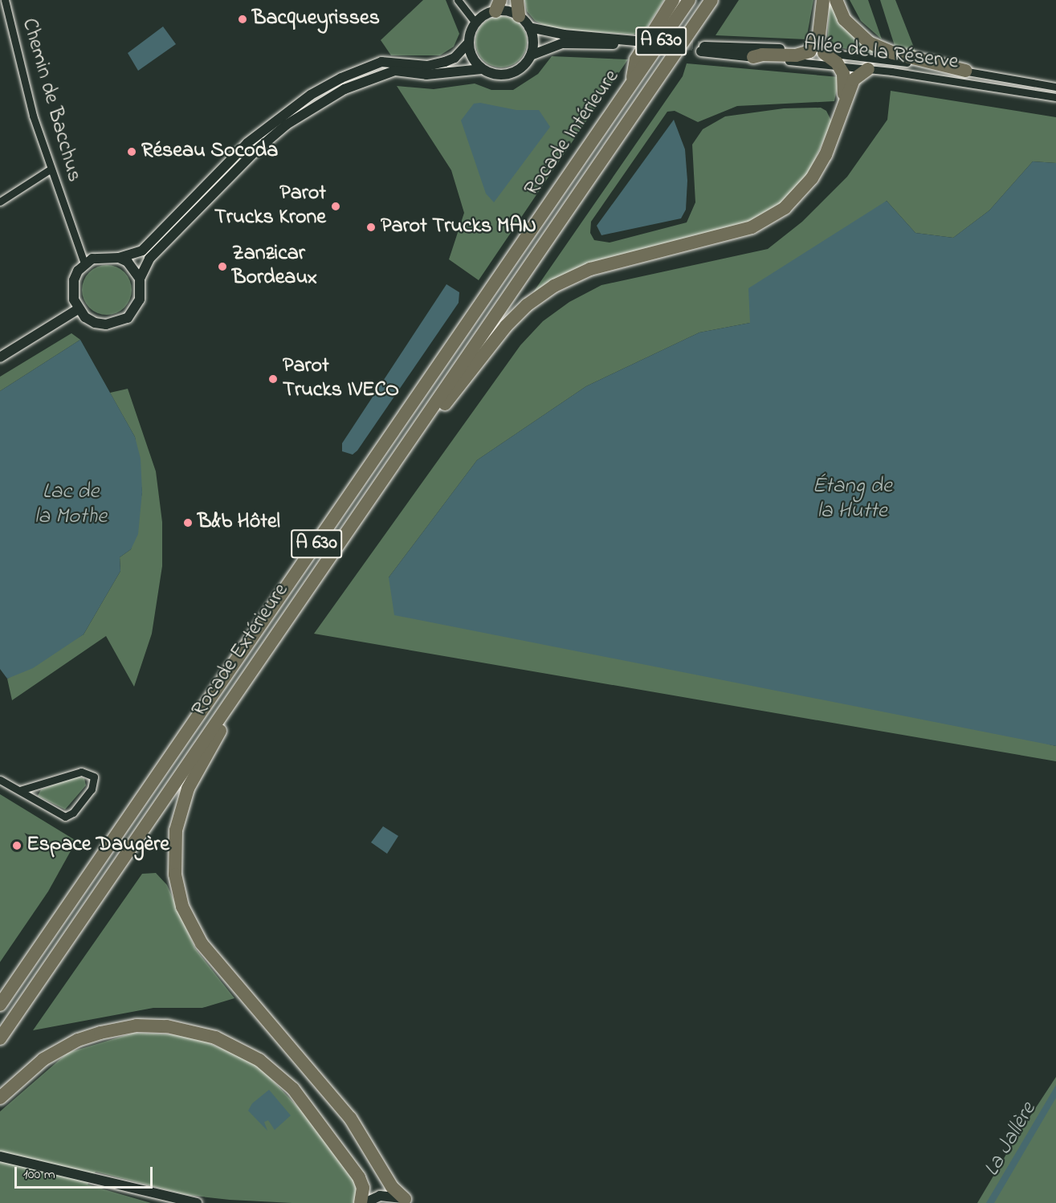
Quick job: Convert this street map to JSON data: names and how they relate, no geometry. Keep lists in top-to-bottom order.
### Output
{
  "streets": {
    "highway": ["A 630", "Rocade Intérieure", "Rocade Extérieure"],
    "street": ["Allée de la Réserve", "Chemin de Bacchus"]
  },
  "water": ["Étang de la Hutte", "Lac de la Mothe", "La Jallère"],
  "places": [
    "Bacqueyrisses",
    "Réseau Socoda",
    "Parot Trucks Krone",
    "Parot Trucks MAN",
    "Zanzicar Bordeaux",
    "Parot Trucks IVECO",
    "B&b Hôtel",
    "Espace Daugère"
  ],
  "scale_bar": "100 m"
}
